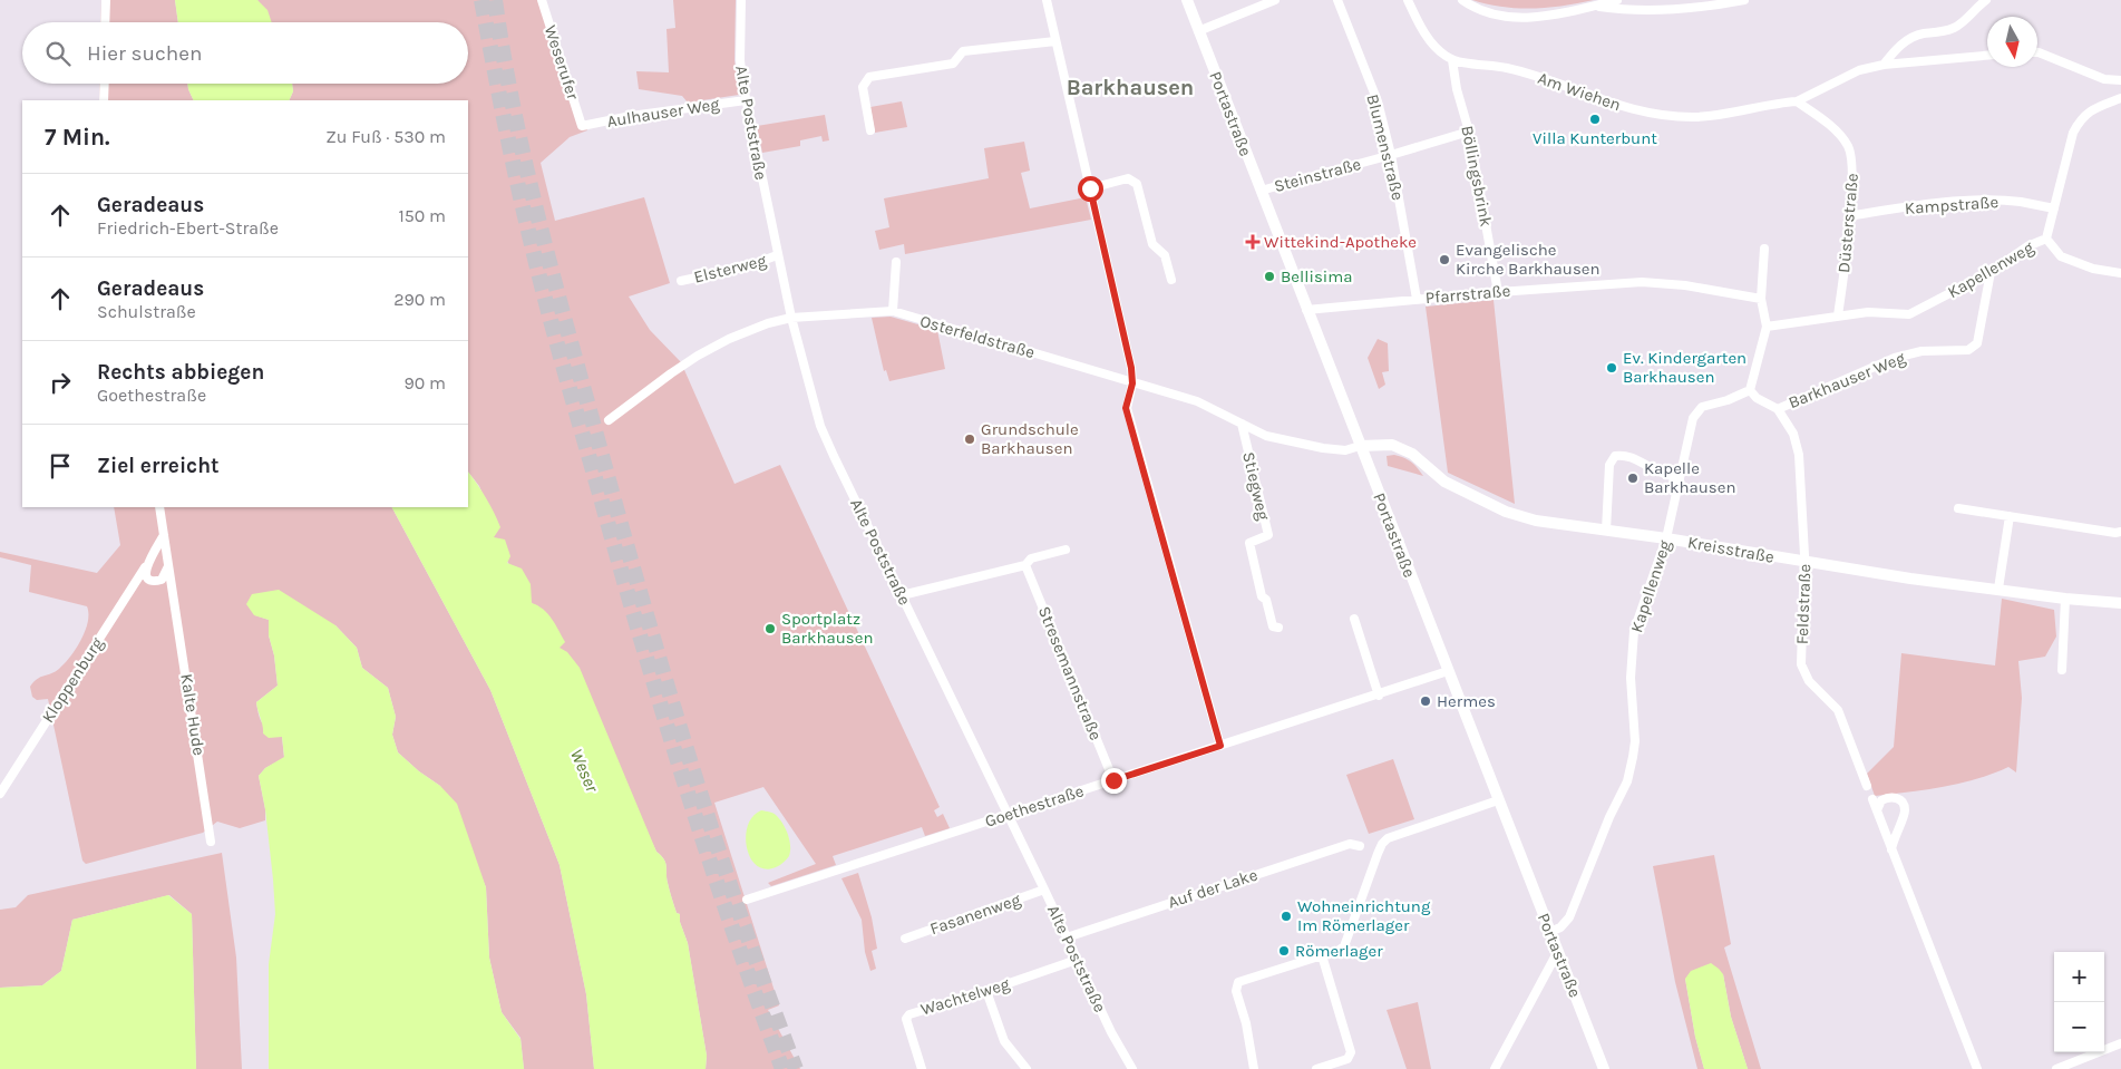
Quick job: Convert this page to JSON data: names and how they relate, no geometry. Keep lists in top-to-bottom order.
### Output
{
  "streets": {
    "main road": ["Portastraße", "Kreisstraße"],
    "street": [
      "Weserufer",
      "Am Wiehen",
      "Aulhauser Weg",
      "Alte Poststraße",
      "Blumenstraße",
      "Steinstraße",
      "Böllingsbrink",
      "Kampstraße",
      "Düsterstraße",
      "Elsterweg",
      "Kapellenweg",
      "Pfarrstraße",
      "Osterfeldstraße",
      "Barkhauser Weg",
      "Stiegweg",
      "Feldstraße",
      "Stresemannstraße",
      "Kloppenburg",
      "Kalte Hude",
      "Goethestraße",
      "Auf der Lake",
      "Fasanenweg",
      "Wachtelweg"
    ]
  },
  "crossings": [
    ["Weserufer", "Aulhauser Weg"],
    ["Am Wiehen", "Böllingsbrink"],
    ["Am Wiehen", "Düsterstraße"],
    ["Aulhauser Weg", "Alte Poststraße"],
    ["Portastraße", "Steinstraße"],
    ["Portastraße", "Kapellenweg"],
    ["Portastraße", "Pfarrstraße"],
    ["Portastraße", "Osterfeldstraße"],
    ["Portastraße", "Kreisstraße"],
    ["Portastraße", "Goethestraße"],
    ["Alte Poststraße", "Elsterweg"],
    ["Alte Poststraße", "Osterfeldstraße"],
    ["Alte Poststraße", "Goethestraße"],
    ["Alte Poststraße", "Auf der Lake"],
    ["Alte Poststraße", "Fasanenweg"],
    ["Alte Poststraße", "Wachtelweg"],
    ["Blumenstraße", "Steinstraße"],
    ["Blumenstraße", "Pfarrstraße"],
    ["Steinstraße", "Böllingsbrink"],
    ["Böllingsbrink", "Pfarrstraße"],
    ["Kampstraße", "Düsterstraße"],
    ["Kampstraße", "Kapellenweg"],
    ["Düsterstraße", "Kapellenweg"],
    ["Kapellenweg", "Barkhauser Weg"],
    ["Kapellenweg", "Kreisstraße"],
    ["Osterfeldstraße", "Stiegweg"],
    ["Osterfeldstraße", "Kreisstraße"],
    ["Barkhauser Weg", "Feldstraße"],
    ["Kreisstraße", "Feldstraße"],
    ["Stresemannstraße", "Goethestraße"],
    ["Kloppenburg", "Kalte Hude"]
  ],
  "districts": ["Barkhausen"],
  "water": ["Weser"],
  "places": {
    "other": [
      "Villa Kunterbunt",
      "Evangelische Kirche Barkhausen",
      "Bellisima",
      "Ev. Kindergarten Barkhausen",
      "Grundschule Barkhausen",
      "Kapelle Barkhausen",
      "Sportplatz Barkhausen",
      "Hermes",
      "Wohneinrichtung Im Römerlager",
      "Römerlager"
    ],
    "health": ["Wittekind-Apotheke"]
  },
  "north": "bottom",
  "page": {
    "search": "Hier suchen",
    "heading": ["7 Min.", "Zu Fuß · 530 m"],
    "list": [
      ["Geradeaus", "Friedrich-Ebert-Straße", "150 m"],
      ["Geradeaus", "Schulstraße", "290 m"],
      ["Rechts abbiegen", "Goethestraße", "90 m"],
      "Ziel erreicht"
    ],
    "map_buttons": ["+", "−"]
  }
}
